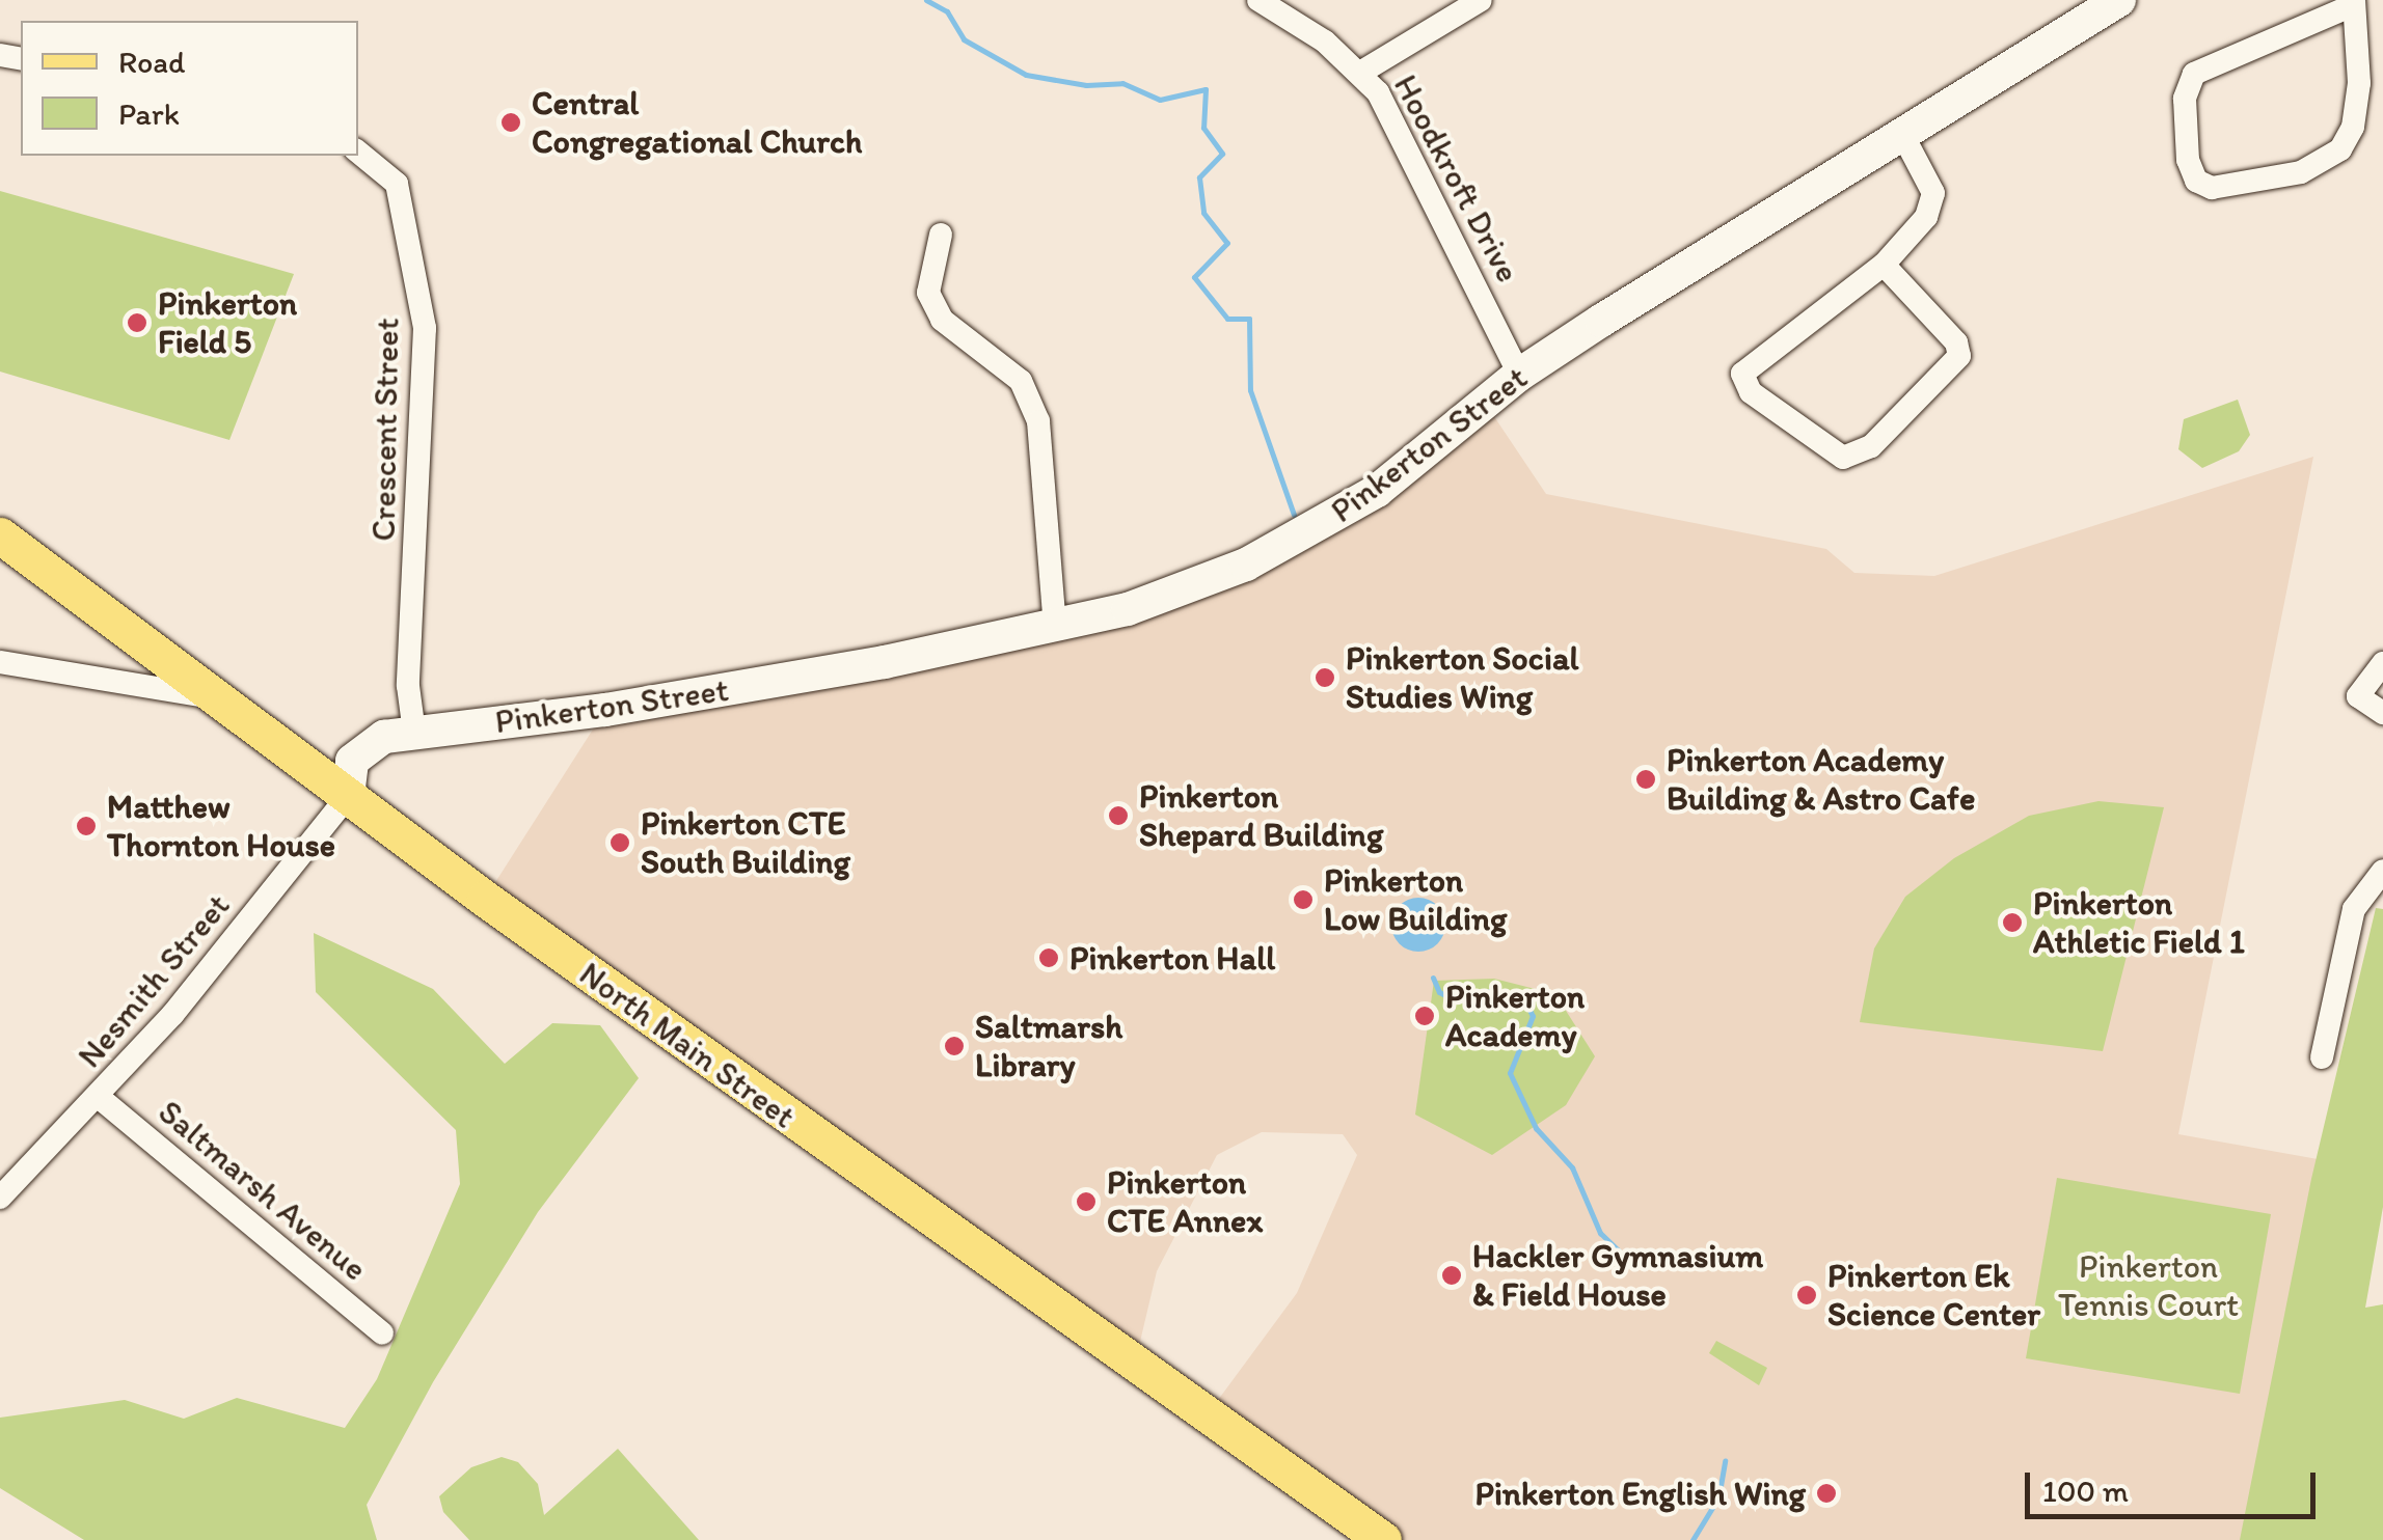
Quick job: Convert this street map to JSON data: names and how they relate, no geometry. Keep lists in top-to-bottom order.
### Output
{
  "streets": {
    "main road": ["North Main Street"],
    "street": [
      "Hoodkroft Drive",
      "Crescent Street",
      "Pinkerton Street",
      "Nesmith Street",
      "Saltmarsh Avenue"
    ]
  },
  "crossings": [
    ["Hoodkroft Drive", "Pinkerton Street"],
    ["Crescent Street", "Pinkerton Street"],
    ["Pinkerton Street", "Nesmith Street"],
    ["Pinkerton Street", "North Main Street"],
    ["Nesmith Street", "North Main Street"],
    ["Nesmith Street", "Saltmarsh Avenue"]
  ],
  "parks": ["Pinkerton Tennis Court"],
  "places": [
    "Central Congregational Church",
    "Pinkerton Field 5",
    "Pinkerton Social Studies Wing",
    "Pinkerton Academy Building & Astro Cafe",
    "Pinkerton Shepard Building",
    "Matthew Thornton House",
    "Pinkerton CTE South Building",
    "Pinkerton Low Building",
    "Pinkerton Athletic Field 1",
    "Pinkerton Hall",
    "Pinkerton Academy",
    "Saltmarsh Library",
    "Pinkerton CTE Annex",
    "Hackler Gymnasium & Field House",
    "Pinkerton Ek Science Center",
    "Pinkerton English Wing"
  ],
  "legend": ["Road", "Park"],
  "scale_bar": "100 m"
}
